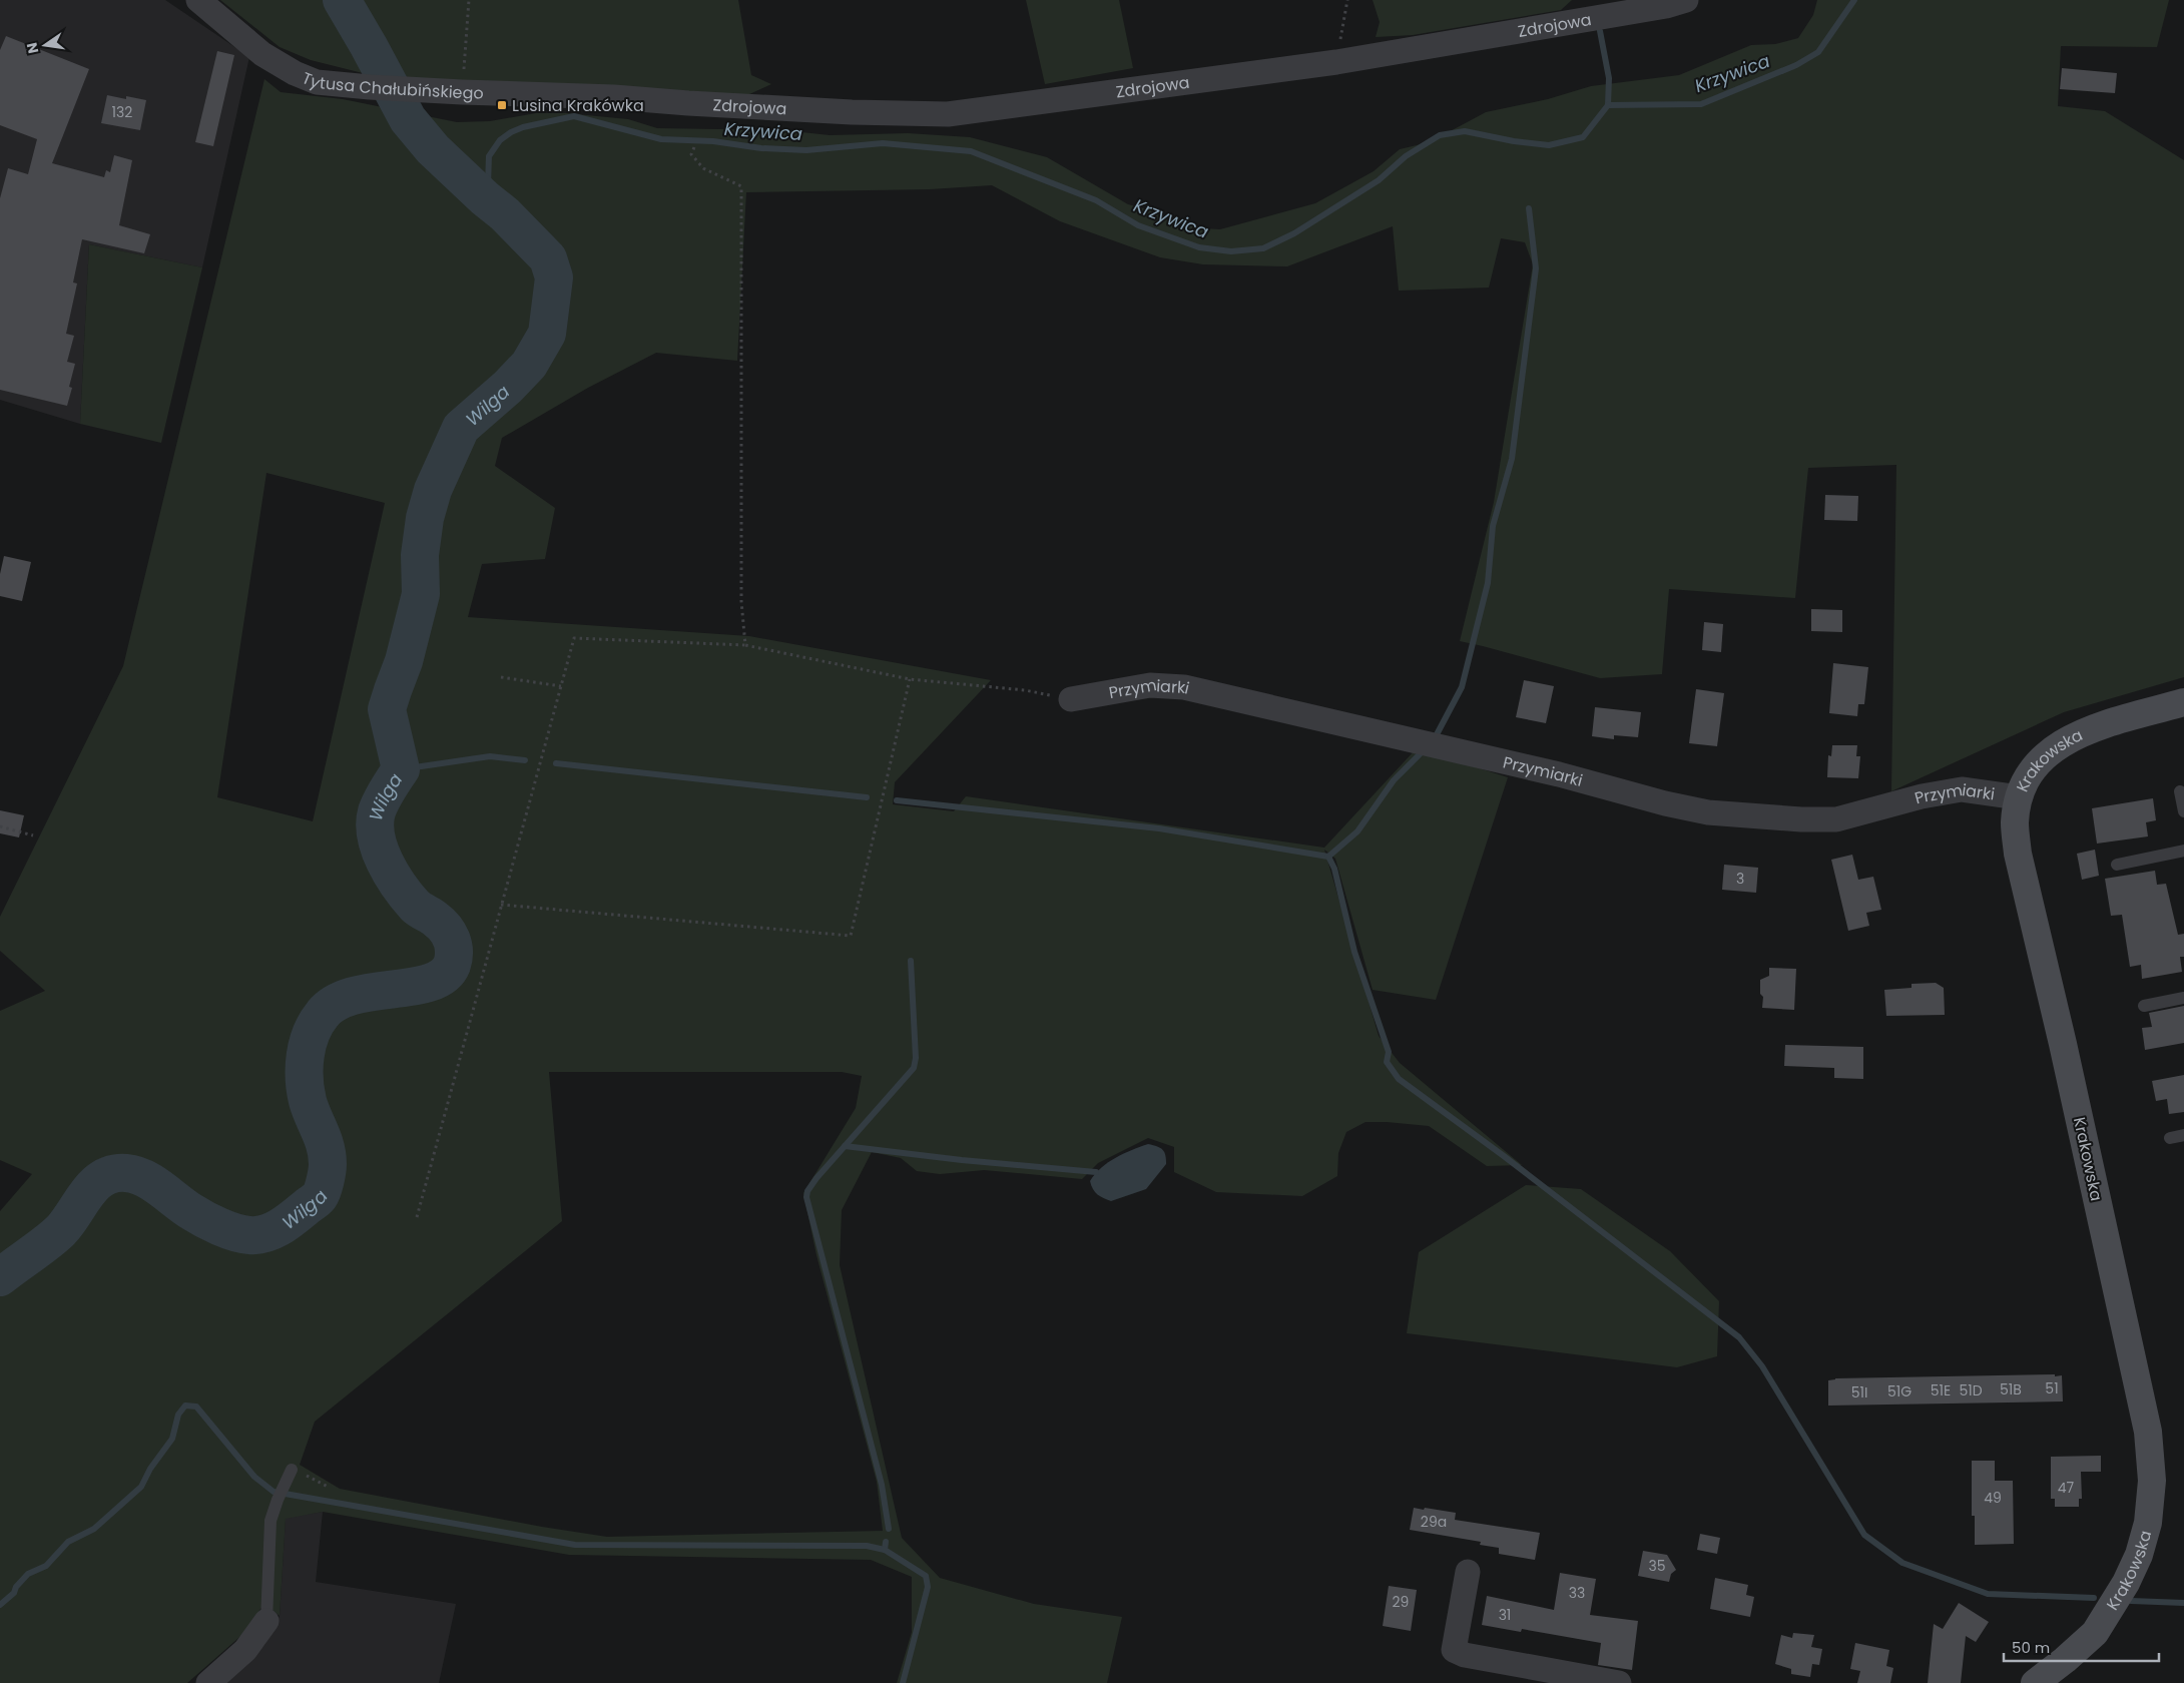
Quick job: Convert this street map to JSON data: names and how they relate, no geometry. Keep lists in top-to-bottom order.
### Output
{
  "streets": {
    "street": [
      "Zdrojowa",
      "Tytusa Chałubińskiego",
      "Przymiarki",
      "Krakowska"
    ]
  },
  "crossings": [
    ["Zdrojowa", "Tytusa Chałubińskiego"],
    ["Przymiarki", "Krakowska"]
  ],
  "water": ["Krzywica", "Wilga"],
  "places": {
    "transit": ["Lusina Krakówka"]
  },
  "house_numbers": [
    "132",
    "3",
    "51",
    "51B",
    "51E",
    "51D",
    "51G",
    "51I",
    "47",
    "49",
    "29a",
    "35",
    "33",
    "29",
    "31"
  ],
  "scale_bar": "50 m",
  "north": "left"
}
